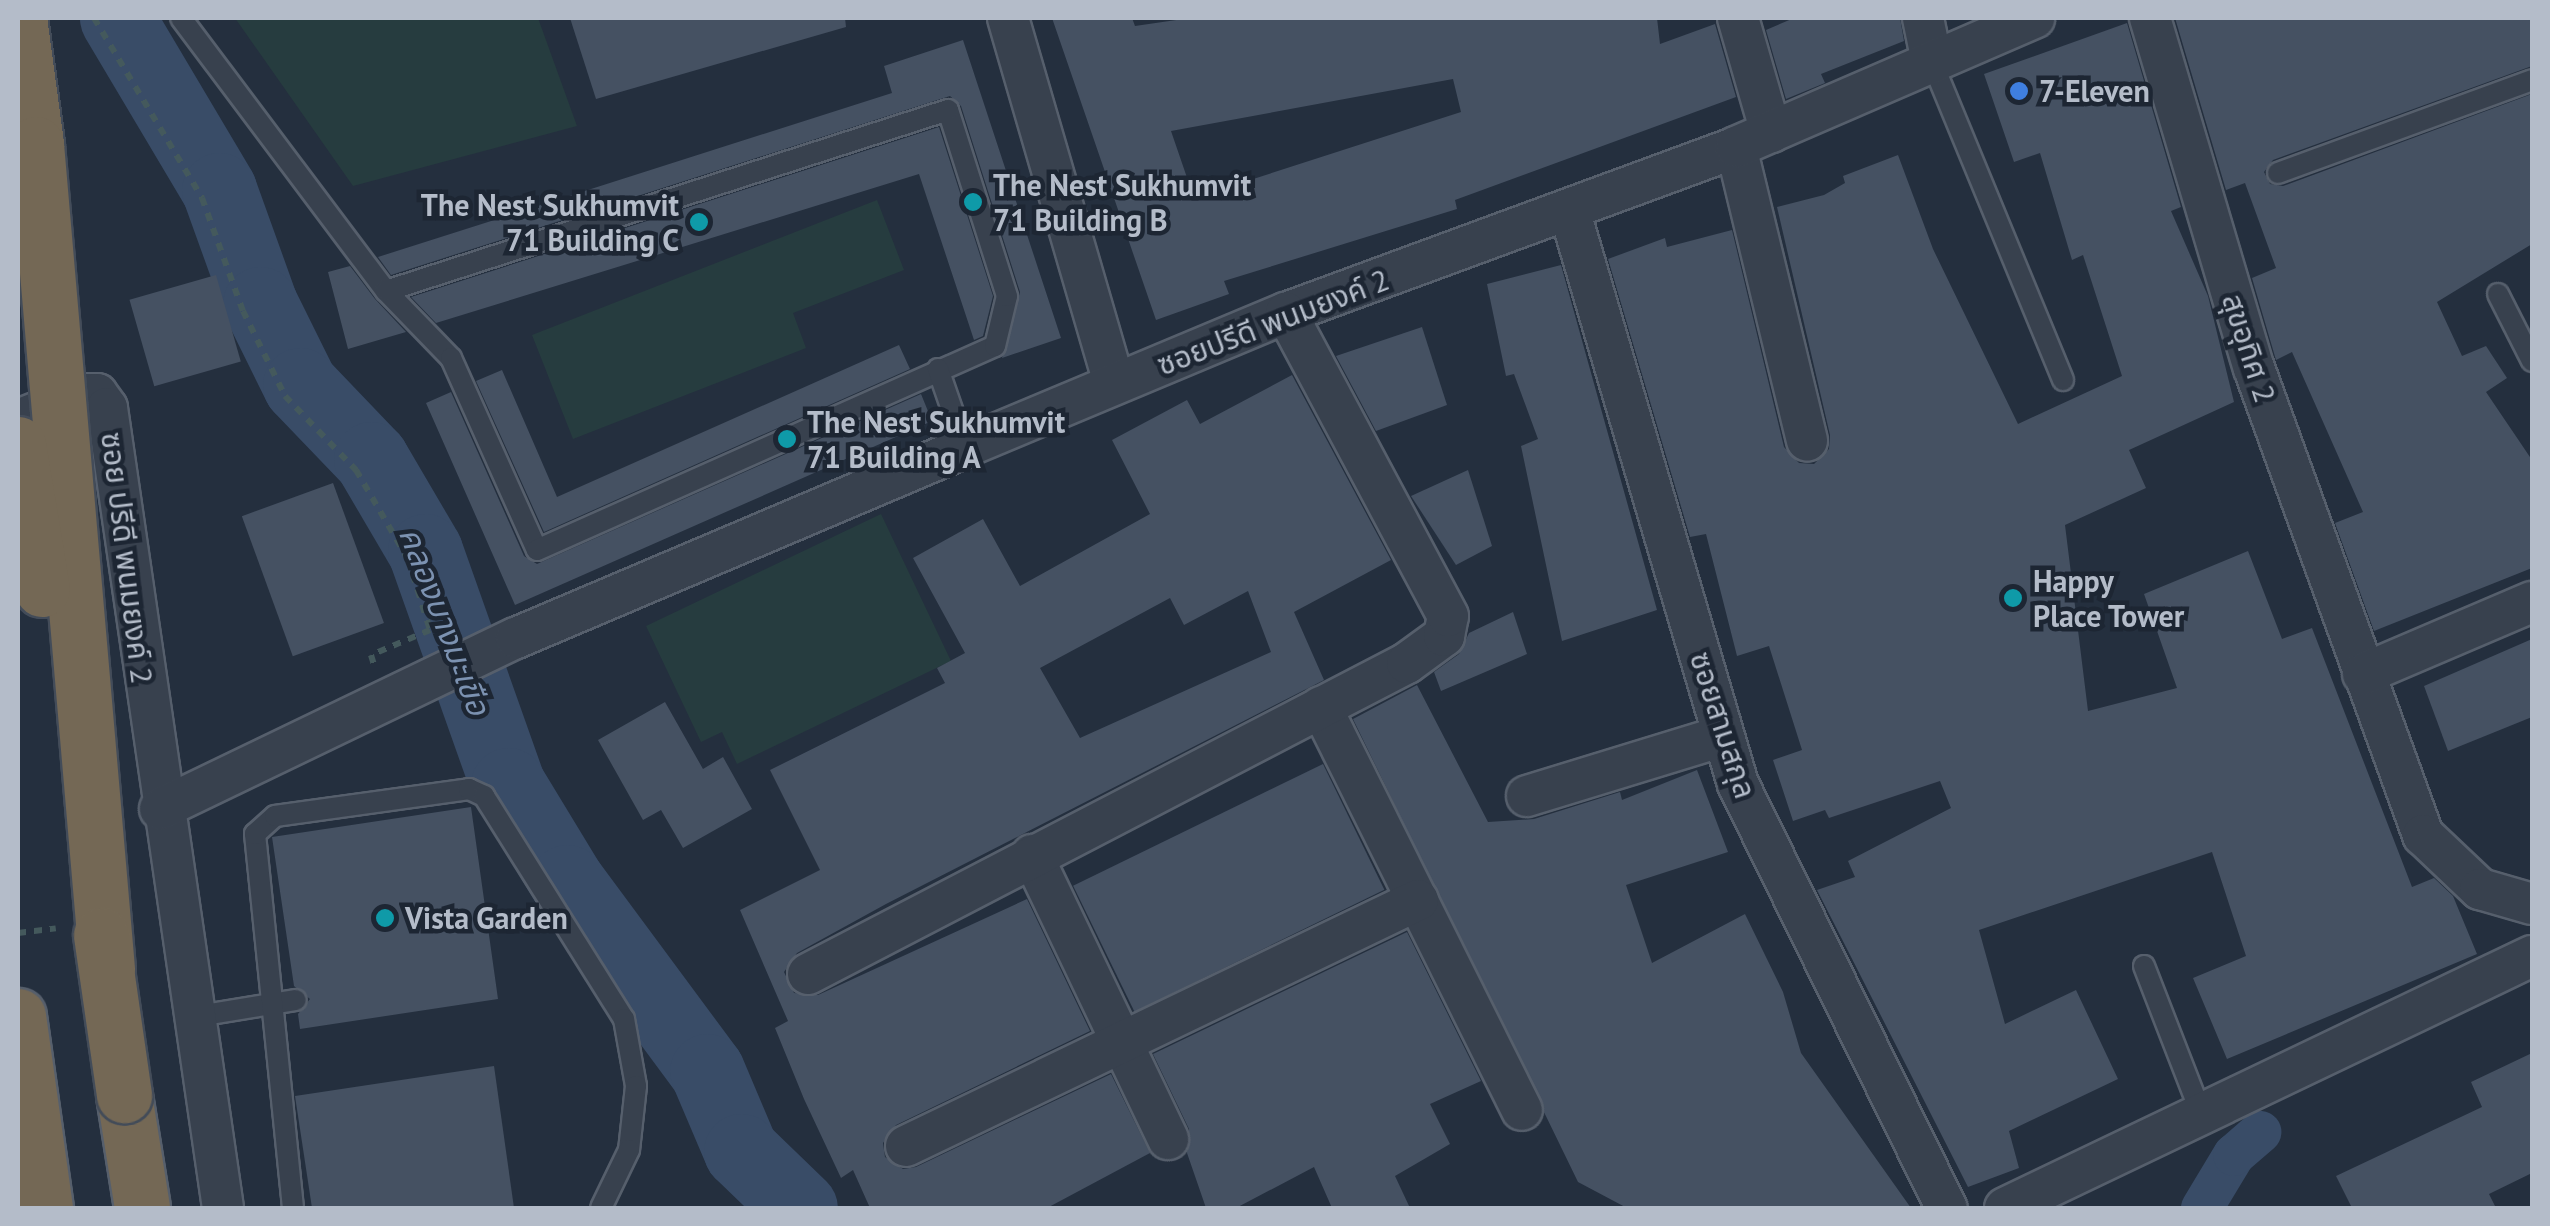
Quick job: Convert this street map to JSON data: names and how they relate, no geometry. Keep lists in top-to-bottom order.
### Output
{
  "streets": {
    "street": [
      "ซอยปรีดี พนมยงค์ 2",
      "สุขอุทิศ 2",
      "ซอย ปรีดี พนมยงค์ 2",
      "ซอยสามสกุล"
    ]
  },
  "crossings": [
    ["ซอยปรีดี พนมยงค์ 2", "ซอย ปรีดี พนมยงค์ 2"],
    ["ซอยปรีดี พนมยงค์ 2", "ซอยสามสกุล"]
  ],
  "water": ["คลองบางมะเขือ"],
  "places": [
    "7-Eleven",
    "The Nest Sukhumvit 71 Building B",
    "The Nest Sukhumvit 71 Building C",
    "The Nest Sukhumvit 71 Building A",
    "Happy Place Tower",
    "Vista Garden"
  ]
}
